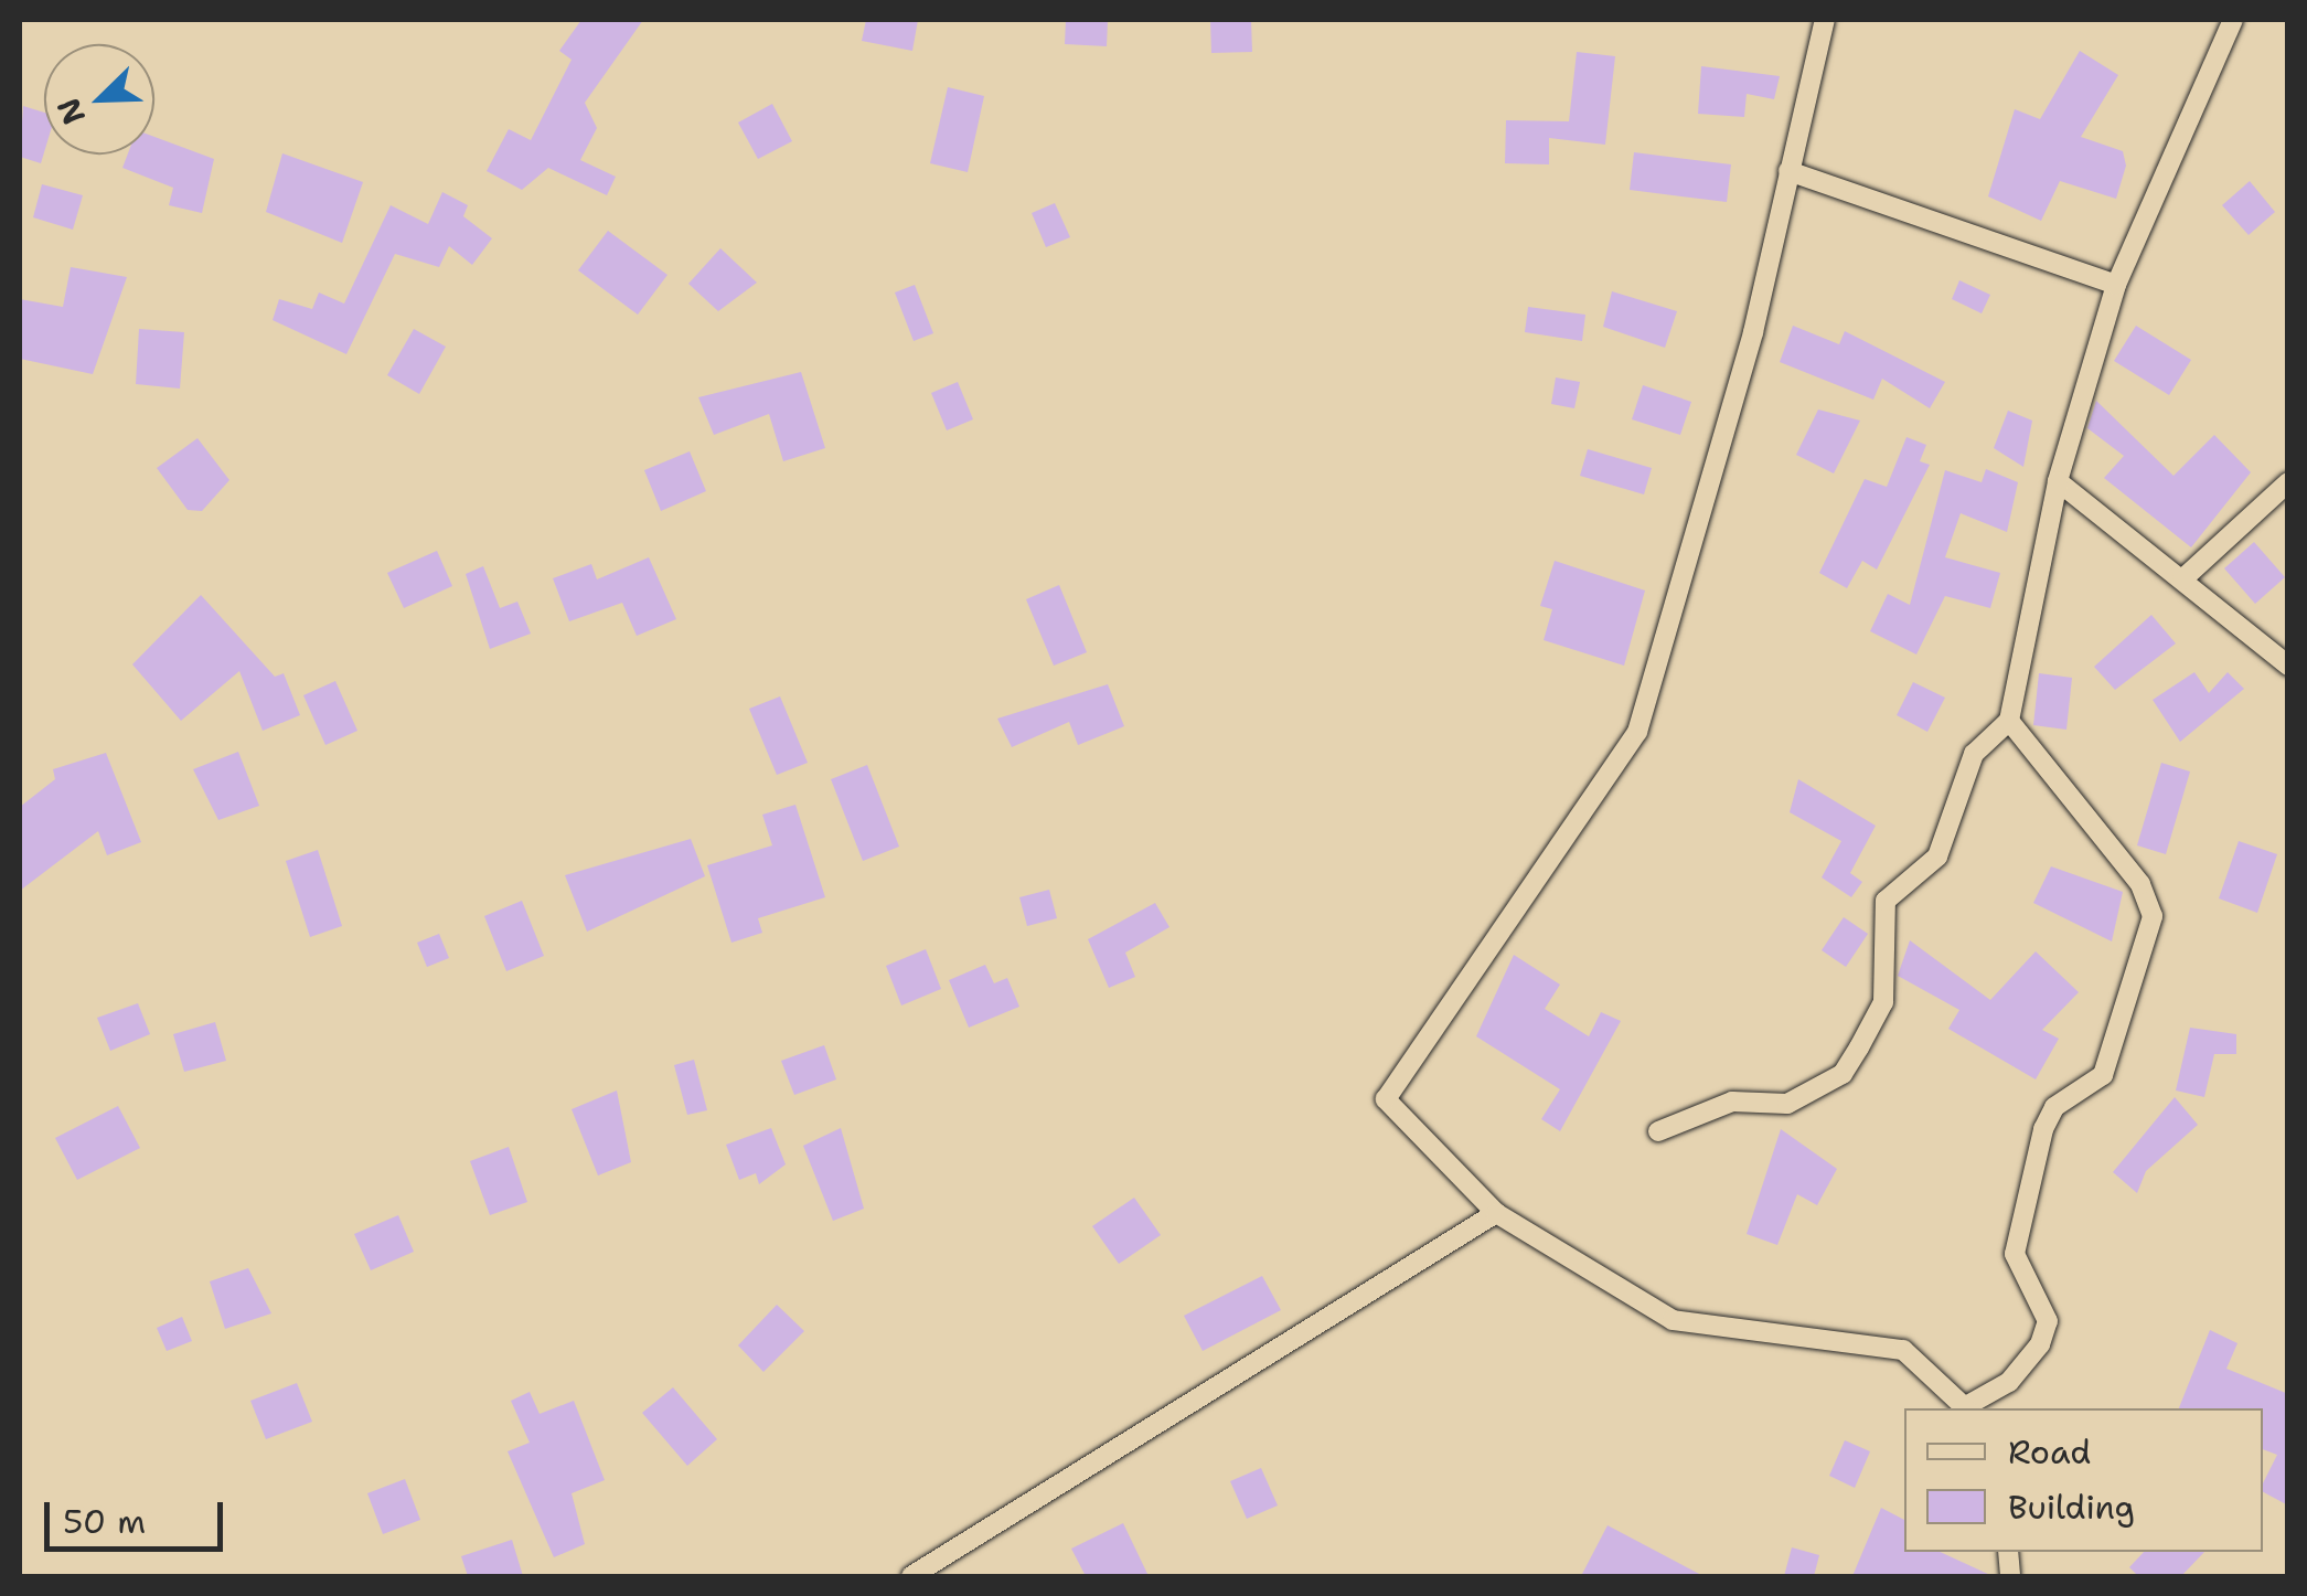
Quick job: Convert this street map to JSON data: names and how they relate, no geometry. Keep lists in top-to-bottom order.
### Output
{
  "legend": ["Road", "Building"],
  "scale_bar": "50 m",
  "north": "bottom left"
}
